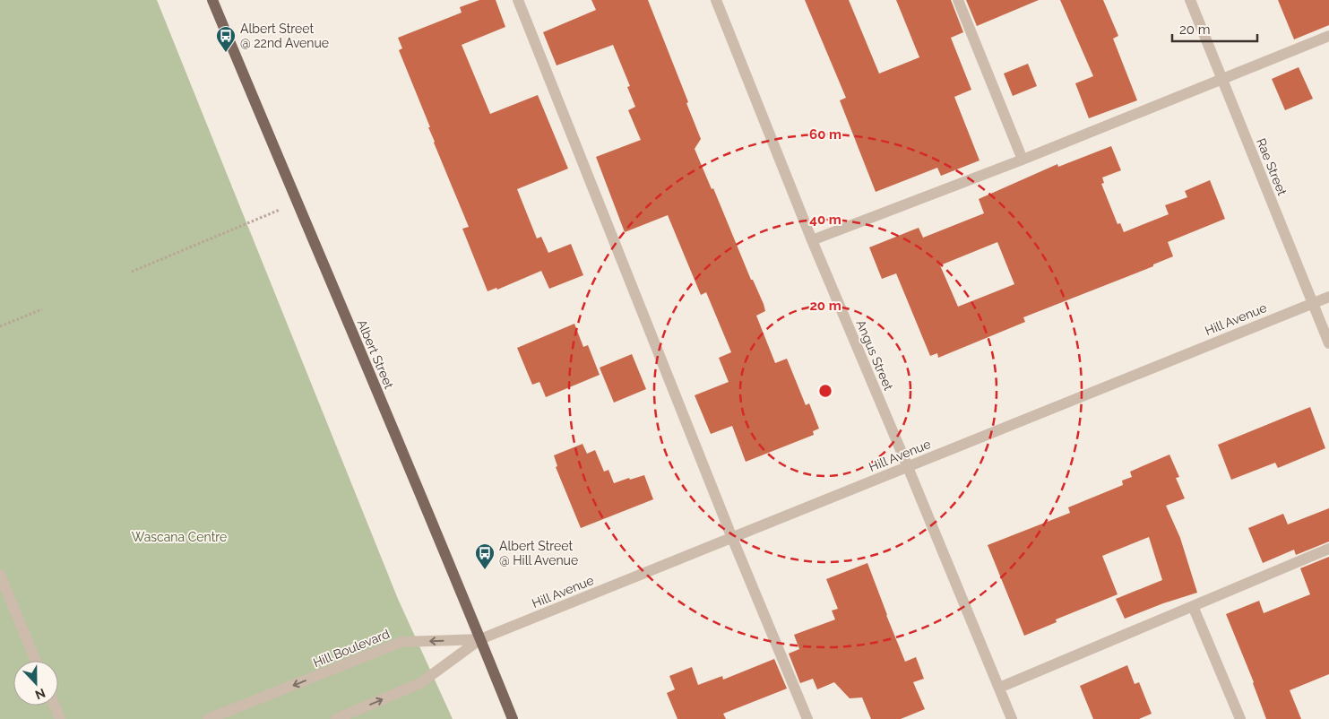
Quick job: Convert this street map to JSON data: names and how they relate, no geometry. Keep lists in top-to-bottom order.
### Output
{
  "streets": {
    "main road": ["Albert Street"],
    "street": [
      "Rae Street",
      "Hill Avenue",
      "Angus Street",
      "Hill Boulevard"
    ]
  },
  "crossings": [
    ["Rae Street", "Hill Avenue"],
    ["Hill Avenue", "Albert Street"],
    ["Hill Avenue", "Angus Street"],
    ["Hill Avenue", "Hill Boulevard"],
    ["Albert Street", "Hill Boulevard"]
  ],
  "parks": ["Wascana Centre"],
  "places": {
    "bus stop": ["Albert Street @ 22nd Avenue", "Albert Street @ Hill Avenue"]
  },
  "scale_bar": "20 m",
  "north": "bottom",
  "rings": ["60 m", "40 m", "20 m"]
}
